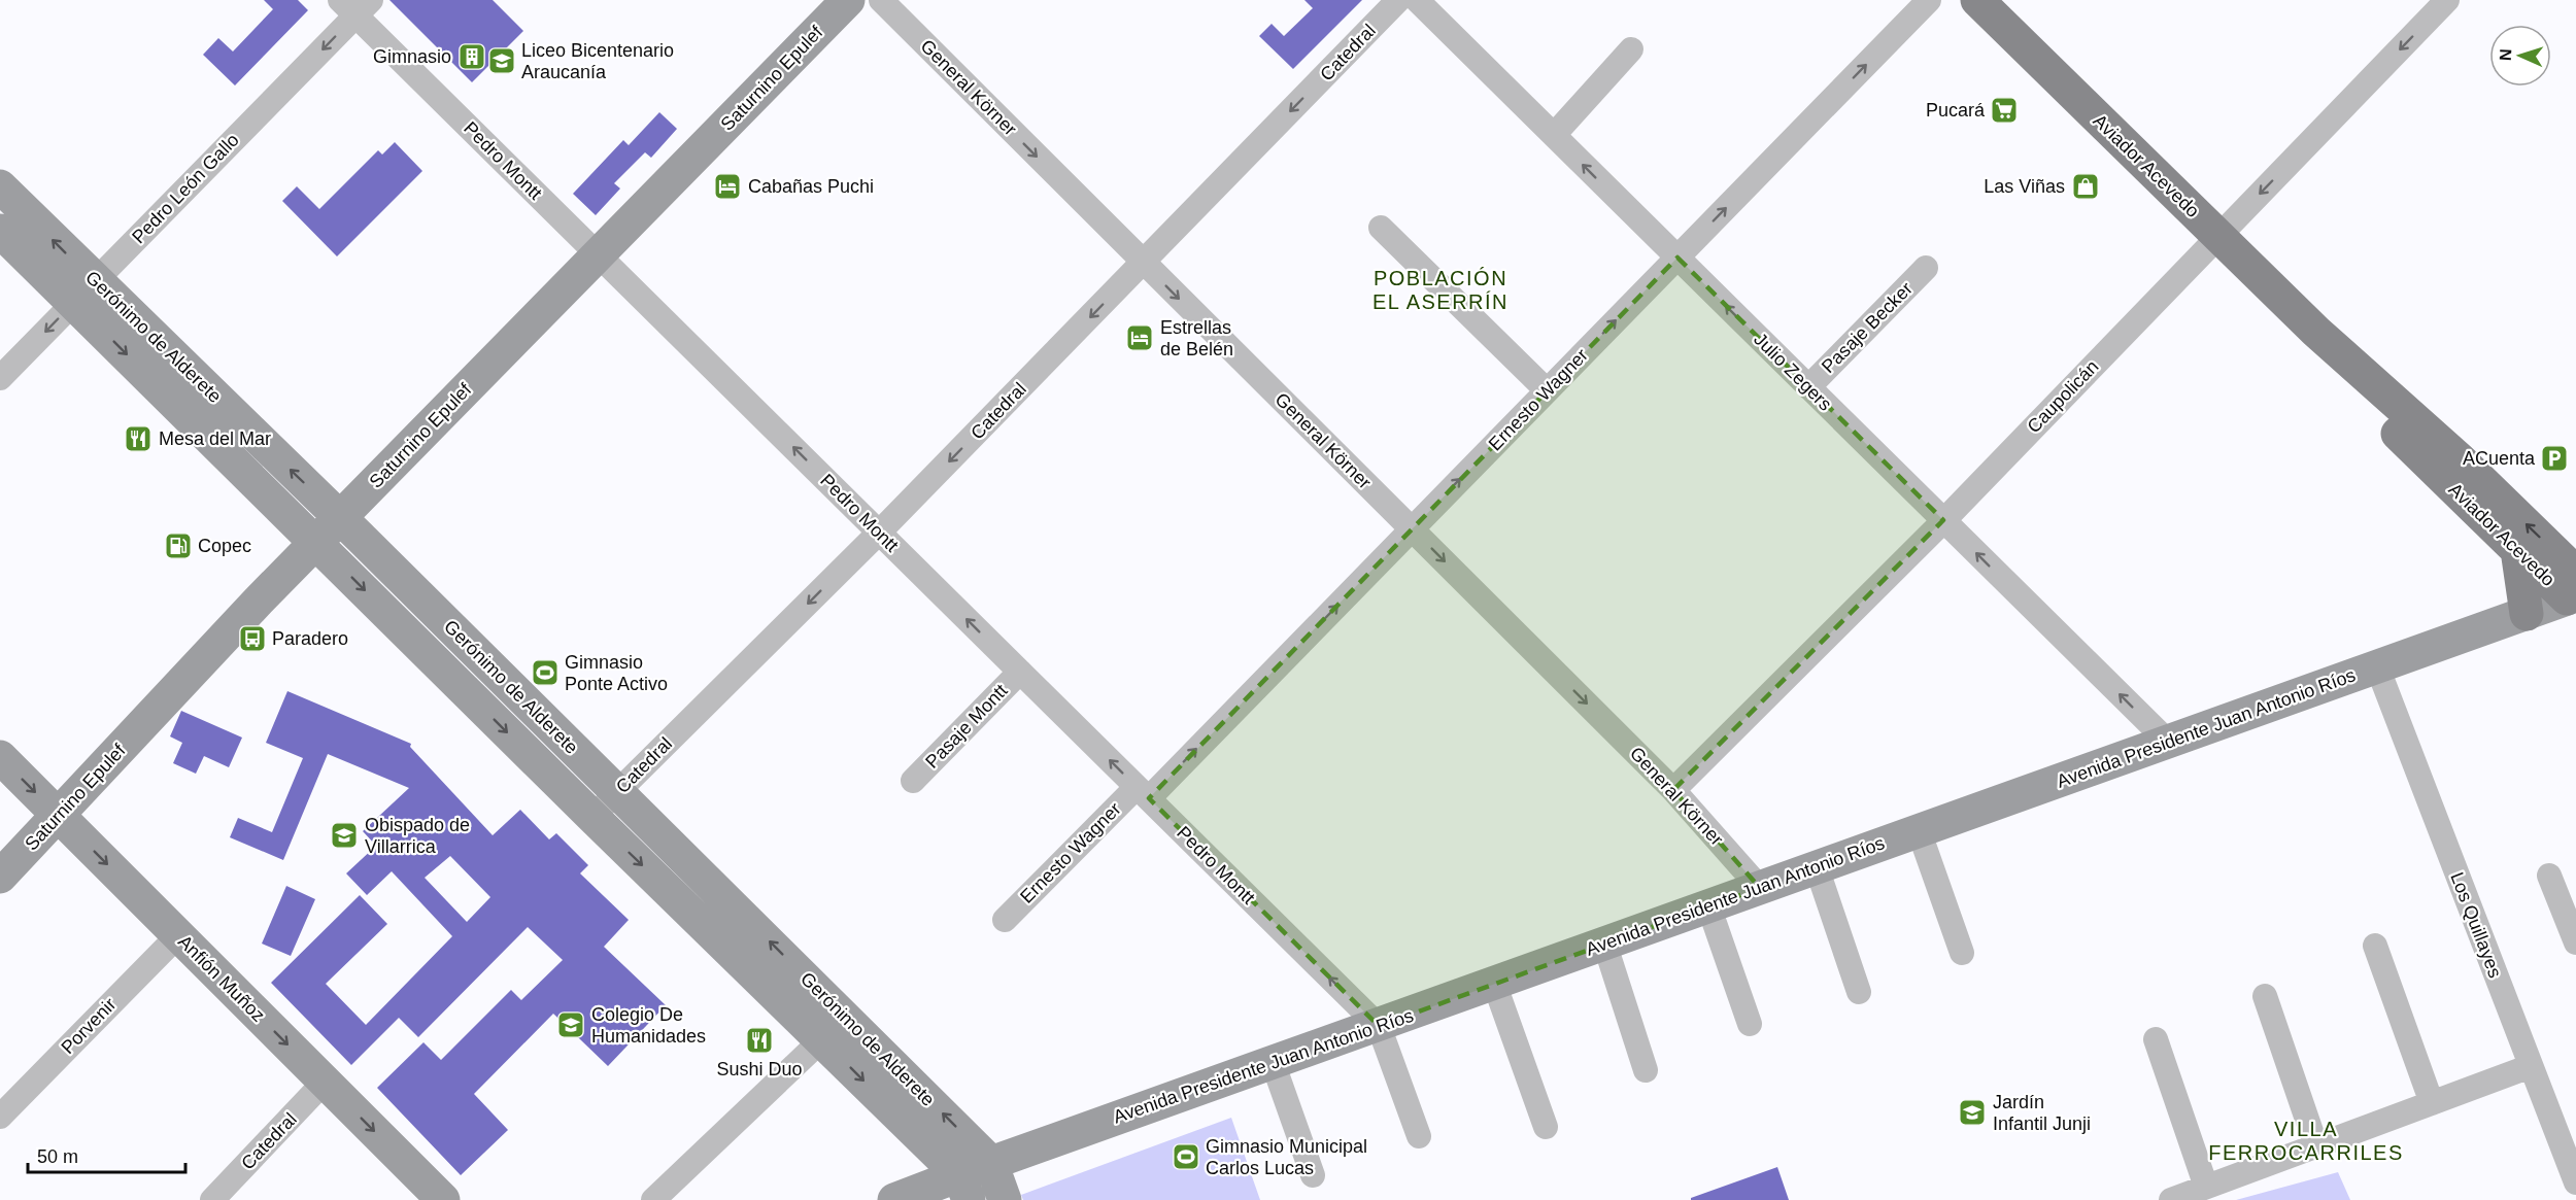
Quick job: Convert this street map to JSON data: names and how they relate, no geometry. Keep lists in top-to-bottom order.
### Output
{
  "streets": {
    "main road": [
      "Saturnino Epulef",
      "Aviador Acevedo",
      "Gerónimo de Alderete",
      "Avenida Presidente Juan Antonio Ríos",
      "Anfión Muñoz"
    ],
    "street": [
      "Catedral",
      "General Körner",
      "Pedro Montt",
      "Pedro León Gallo",
      "Pasaje Becker",
      "Julio Zegers",
      "Caupolicán",
      "Ernesto Wagner",
      "Pasaje Montt",
      "Los Quillayes",
      "Porvenir"
    ]
  },
  "crossings": [
    ["Catedral", "General Körner"],
    ["Catedral", "Pedro Montt"],
    ["Catedral", "Gerónimo de Alderete"],
    ["Catedral", "Anfión Muñoz"],
    ["Saturnino Epulef", "Pedro Montt"],
    ["Saturnino Epulef", "Gerónimo de Alderete"],
    ["Saturnino Epulef", "Anfión Muñoz"],
    ["General Körner", "Caupolicán"],
    ["General Körner", "Ernesto Wagner"],
    ["General Körner", "Avenida Presidente Juan Antonio Ríos"],
    ["Pedro Montt", "Pedro León Gallo"],
    ["Pedro Montt", "Ernesto Wagner"],
    ["Pedro Montt", "Pasaje Montt"],
    ["Pedro Montt", "Avenida Presidente Juan Antonio Ríos"],
    ["Aviador Acevedo", "Caupolicán"],
    ["Aviador Acevedo", "Avenida Presidente Juan Antonio Ríos"],
    ["Pedro León Gallo", "Gerónimo de Alderete"],
    ["Pasaje Becker", "Julio Zegers"],
    ["Gerónimo de Alderete", "Avenida Presidente Juan Antonio Ríos"],
    ["Julio Zegers", "Caupolicán"],
    ["Julio Zegers", "Ernesto Wagner"],
    ["Julio Zegers", "Avenida Presidente Juan Antonio Ríos"],
    ["Avenida Presidente Juan Antonio Ríos", "Los Quillayes"],
    ["Anfión Muñoz", "Porvenir"]
  ],
  "one_way": [
    "Catedral",
    "General Körner",
    "Pedro Montt",
    "Pedro León Gallo",
    "Julio Zegers",
    "Ernesto Wagner",
    "Anfión Muñoz"
  ],
  "districts": ["POBLACIÓN EL ASERRÍN", "VILLA FERROCARRILES"],
  "places": {
    "building": ["Gimnasio"],
    "school or university": [
      "Liceo Bicentenario Araucanía",
      "Obispado de Villarrica",
      "Colegio De Humanidades",
      "Jardín Infantil Junji"
    ],
    "supermarket": ["Pucará"],
    "hotel": ["Cabañas Puchi", "Estrellas de Belén"],
    "shop": ["Las Viñas"],
    "restaurant": ["Mesa del Mar", "Sushi Duo"],
    "parking": ["ACuenta"],
    "fuel station": ["Copec"],
    "bus stop": ["Paradero"],
    "sports": ["Gimnasio Ponte Activo", "Gimnasio Municipal Carlos Lucas"]
  },
  "scale_bar": "50 m",
  "north": "left"
}
